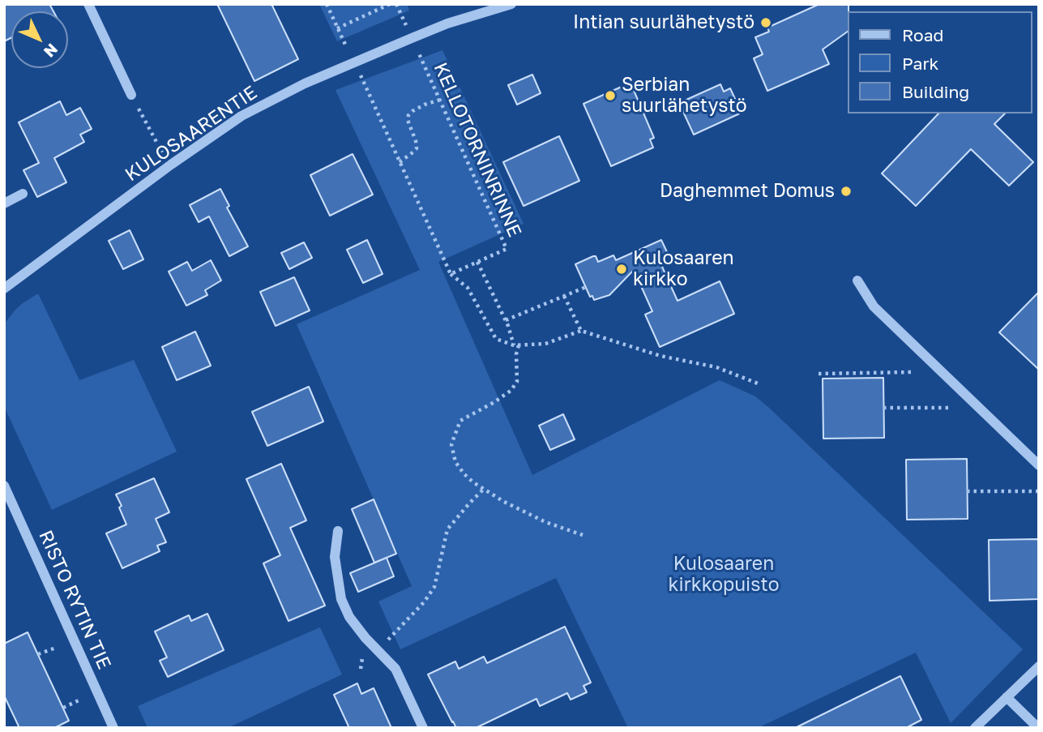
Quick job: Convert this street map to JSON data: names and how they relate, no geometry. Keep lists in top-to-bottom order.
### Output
{
  "streets": {
    "street": ["KULOSAARENTIE", "RISTO RYTIN TIE"],
    "path": ["KELLOTORNINRINNE"]
  },
  "crossings": [
    ["KULOSAARENTIE", "KELLOTORNINRINNE"]
  ],
  "parks": ["Kulosaaren kirkkopuisto"],
  "places": [
    "Intian suurlähetystö",
    "Serbian suurlähetystö",
    "Daghemmet Domus",
    "Kulosaaren kirkko"
  ],
  "legend": ["Road", "Park", "Building"],
  "north": "bottom right"
}
